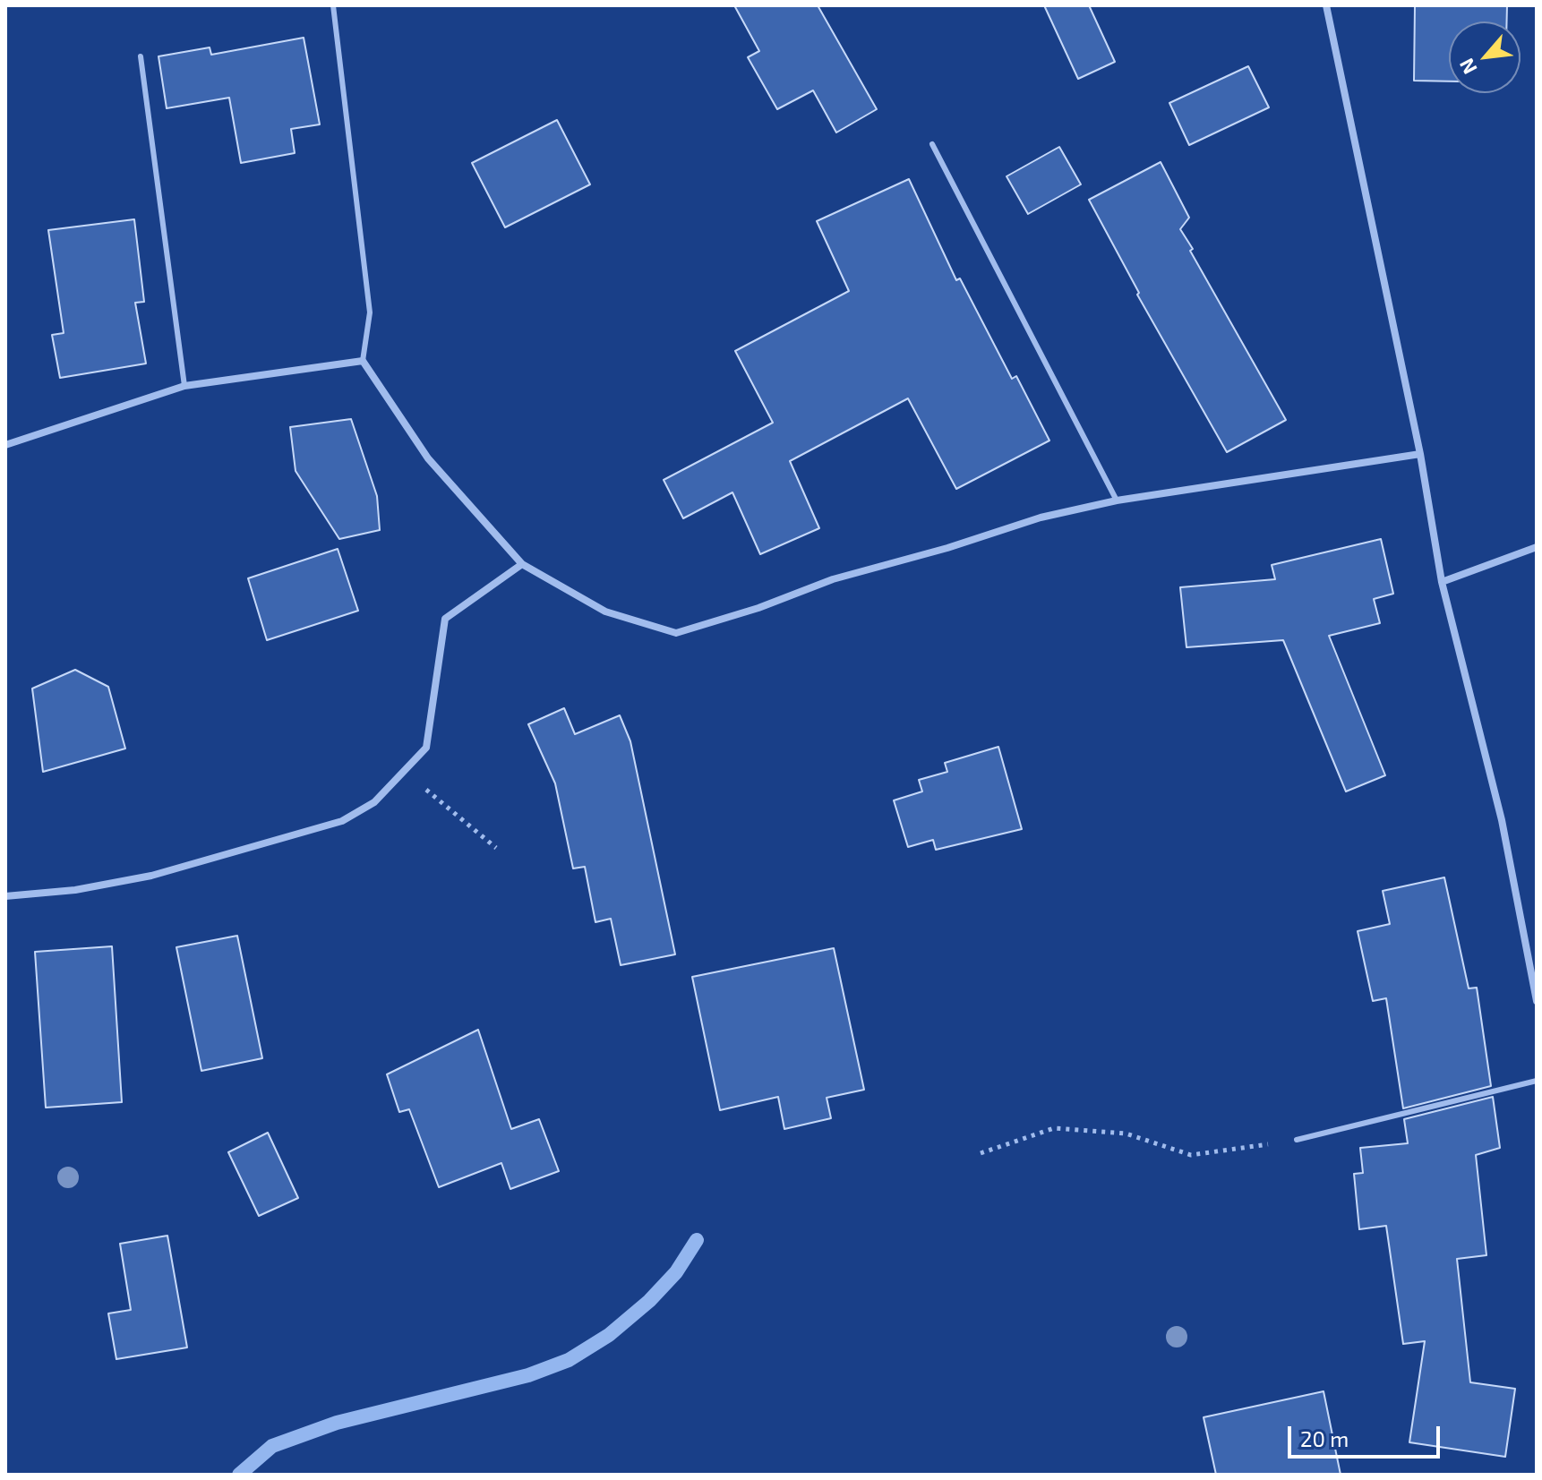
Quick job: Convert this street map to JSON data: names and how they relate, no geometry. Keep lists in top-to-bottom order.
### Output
{
  "scale_bar": "20 m",
  "north": "bottom left"
}
